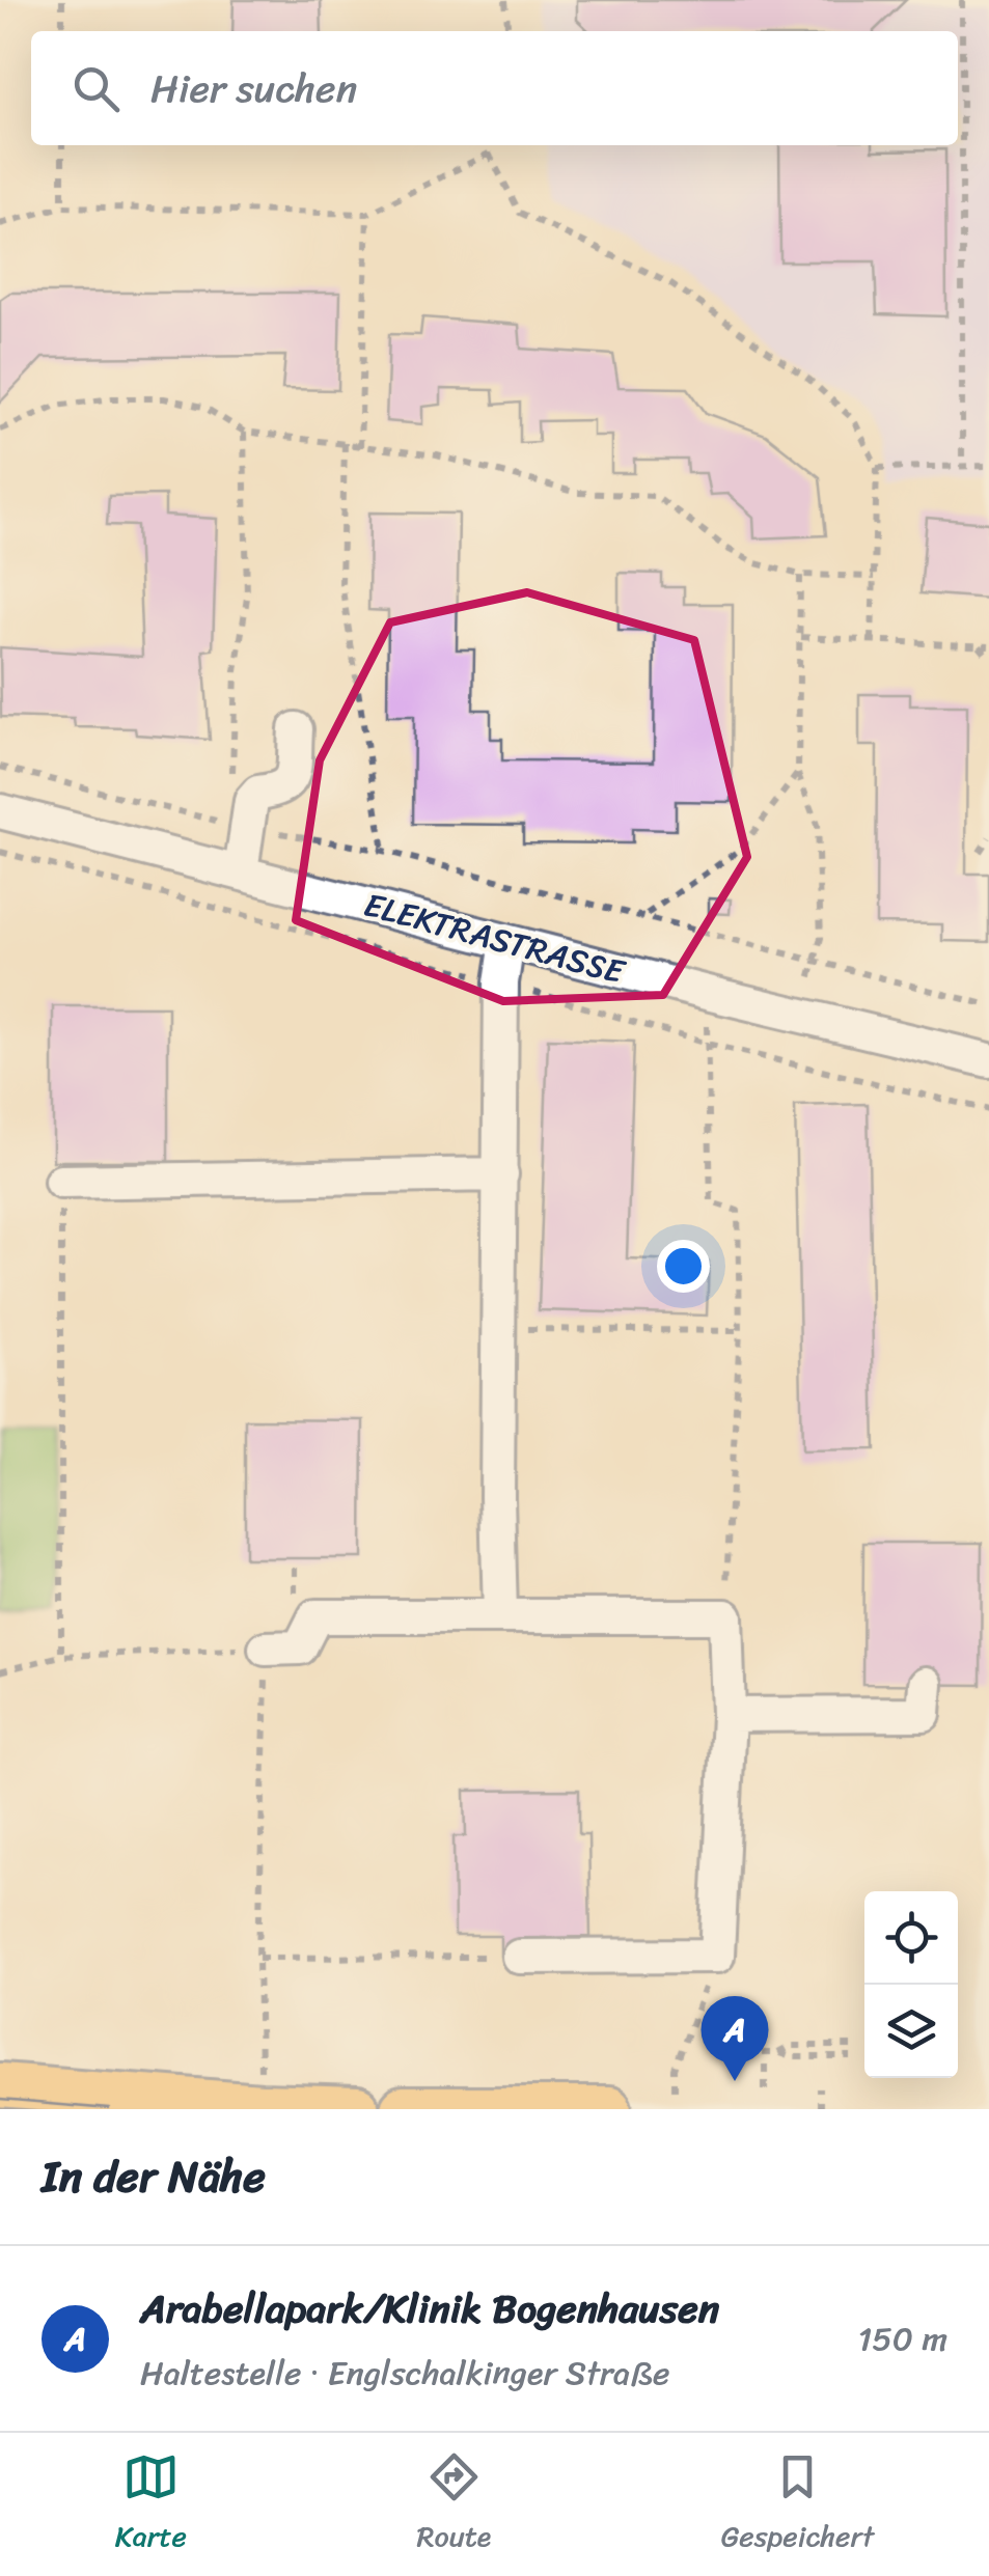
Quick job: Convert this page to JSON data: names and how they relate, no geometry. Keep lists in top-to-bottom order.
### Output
{
  "streets": {
    "street": ["ELEKTRASTRASSE"]
  },
  "page": {
    "search": "Hier suchen",
    "pins": "A",
    "heading": "In der Nähe",
    "list": [
      {
        "mark": "A",
        "name": "Arabellapark/Klinik Bogenhausen",
        "note": "Haltestelle · Englschalkinger Straße",
        "value": "150 m"
      }
    ],
    "nav": ["Karte", "Route", "Gespeichert"]
  }
}
